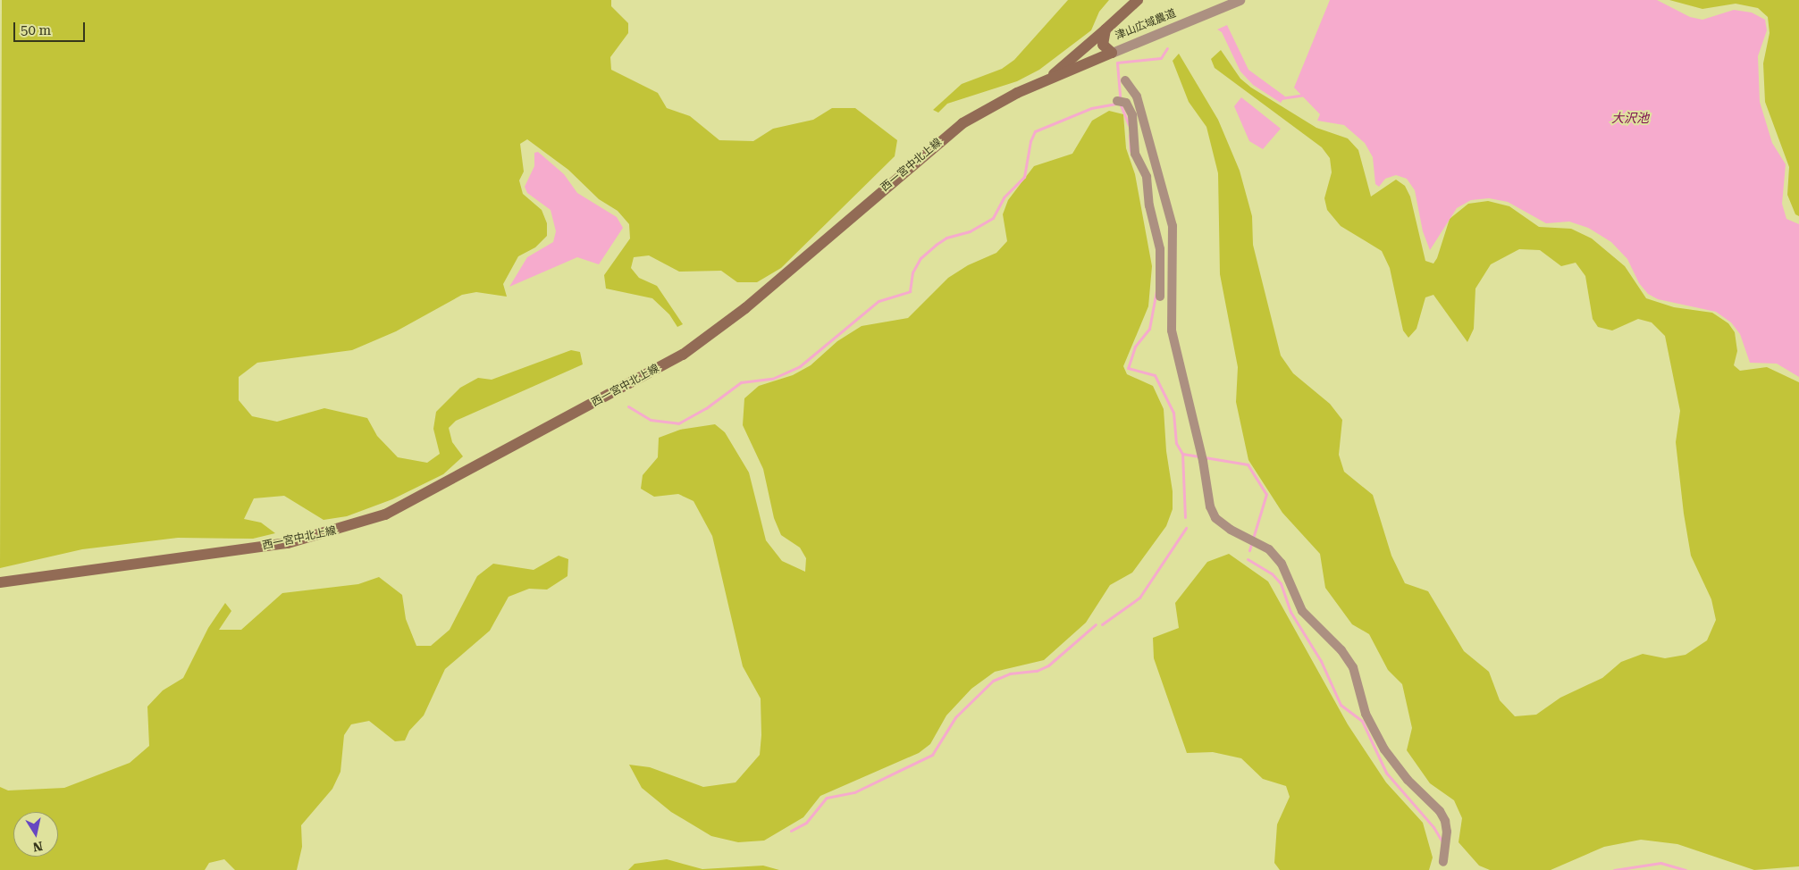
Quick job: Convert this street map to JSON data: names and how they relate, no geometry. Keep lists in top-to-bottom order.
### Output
{
  "streets": {
    "main road": ["西一宮中北上線"],
    "street": ["津山広域農道"]
  },
  "crossings": [
    ["津山広域農道", "西一宮中北上線"]
  ],
  "water": ["大沢池"],
  "scale_bar": "50 m",
  "north": "bottom"
}
